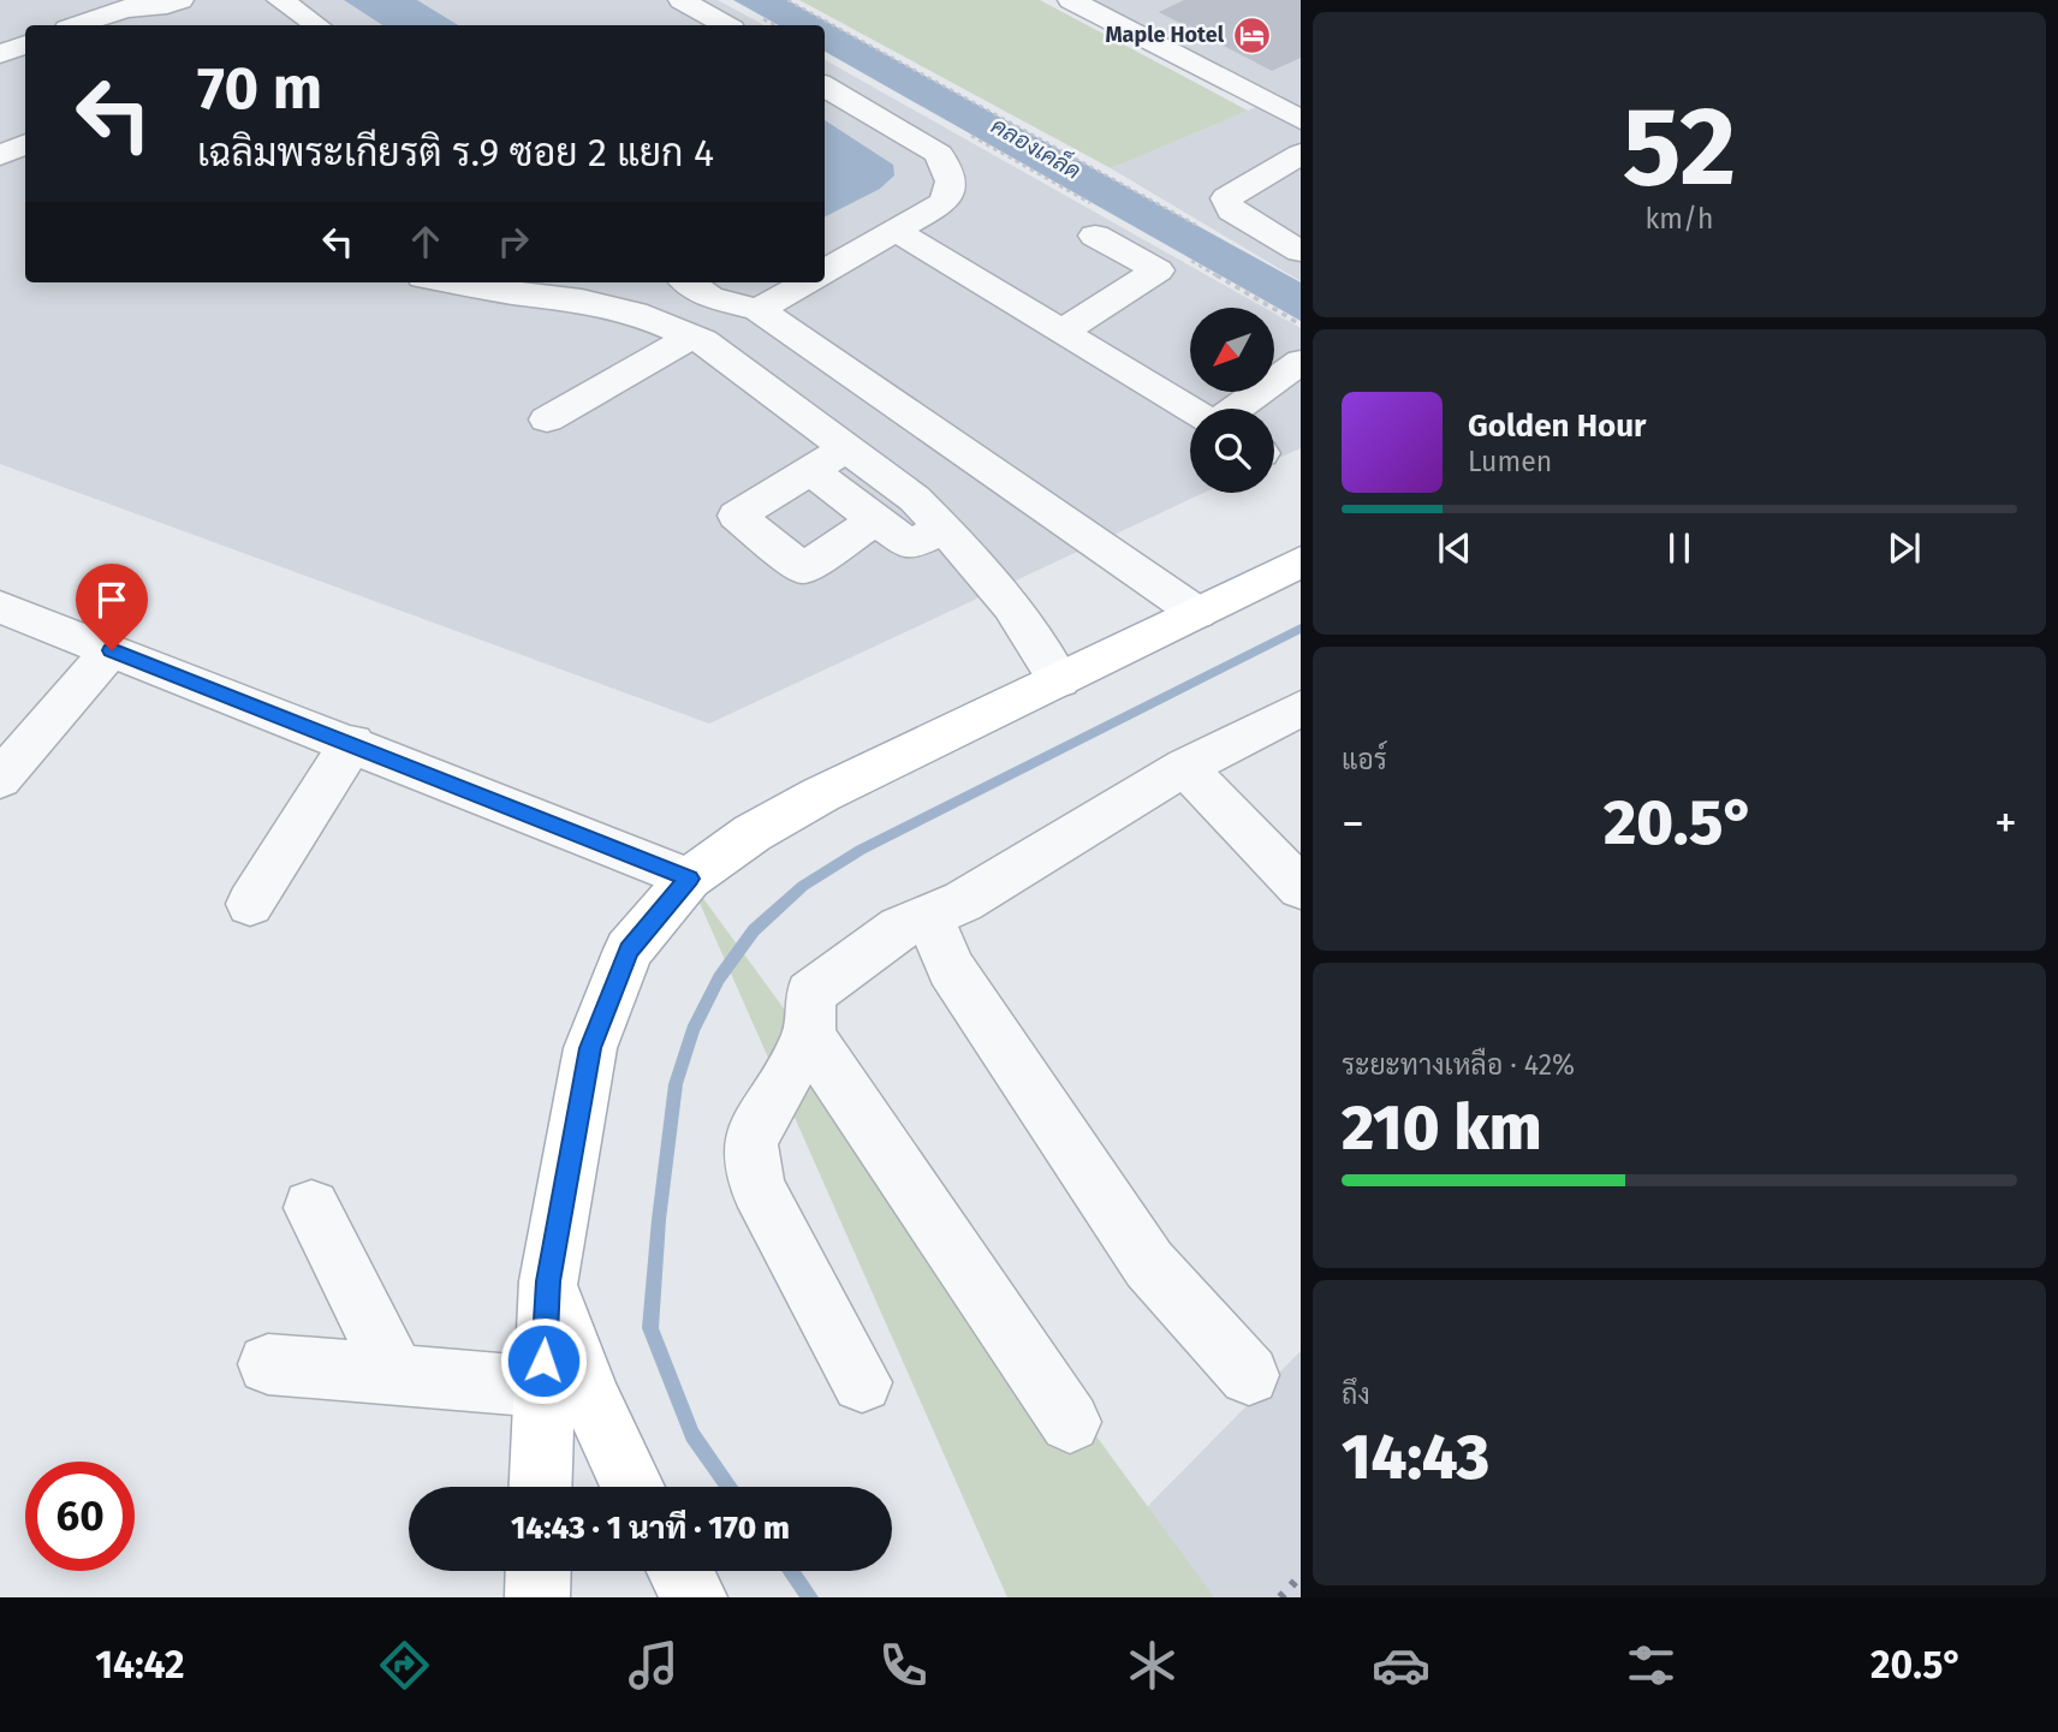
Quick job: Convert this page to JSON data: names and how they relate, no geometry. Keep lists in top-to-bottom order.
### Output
{
  "water": ["คลองเคล็ด"],
  "places": {
    "hotel": ["Maple Hotel"]
  },
  "north": "bottom left",
  "page": {
    "tile": [
      ["52", "km/h"],
      "แอร์",
      ["ระยะทางเหลือ · 42%", "210 km"],
      ["ถึง", "14:43"]
    ],
    "turn": ["70 m", "เฉลิมพระเกียรติ ร.9 ซอย 2 แยก 4"],
    "song": ["Golden Hour", "Lumen"],
    "heat": ["−", "20.5°", "+"],
    "limit": "60",
    "trip": "14:43 · 1 นาที · 170 m",
    "tabs": ["14:42", "20.5°"]
  }
}
